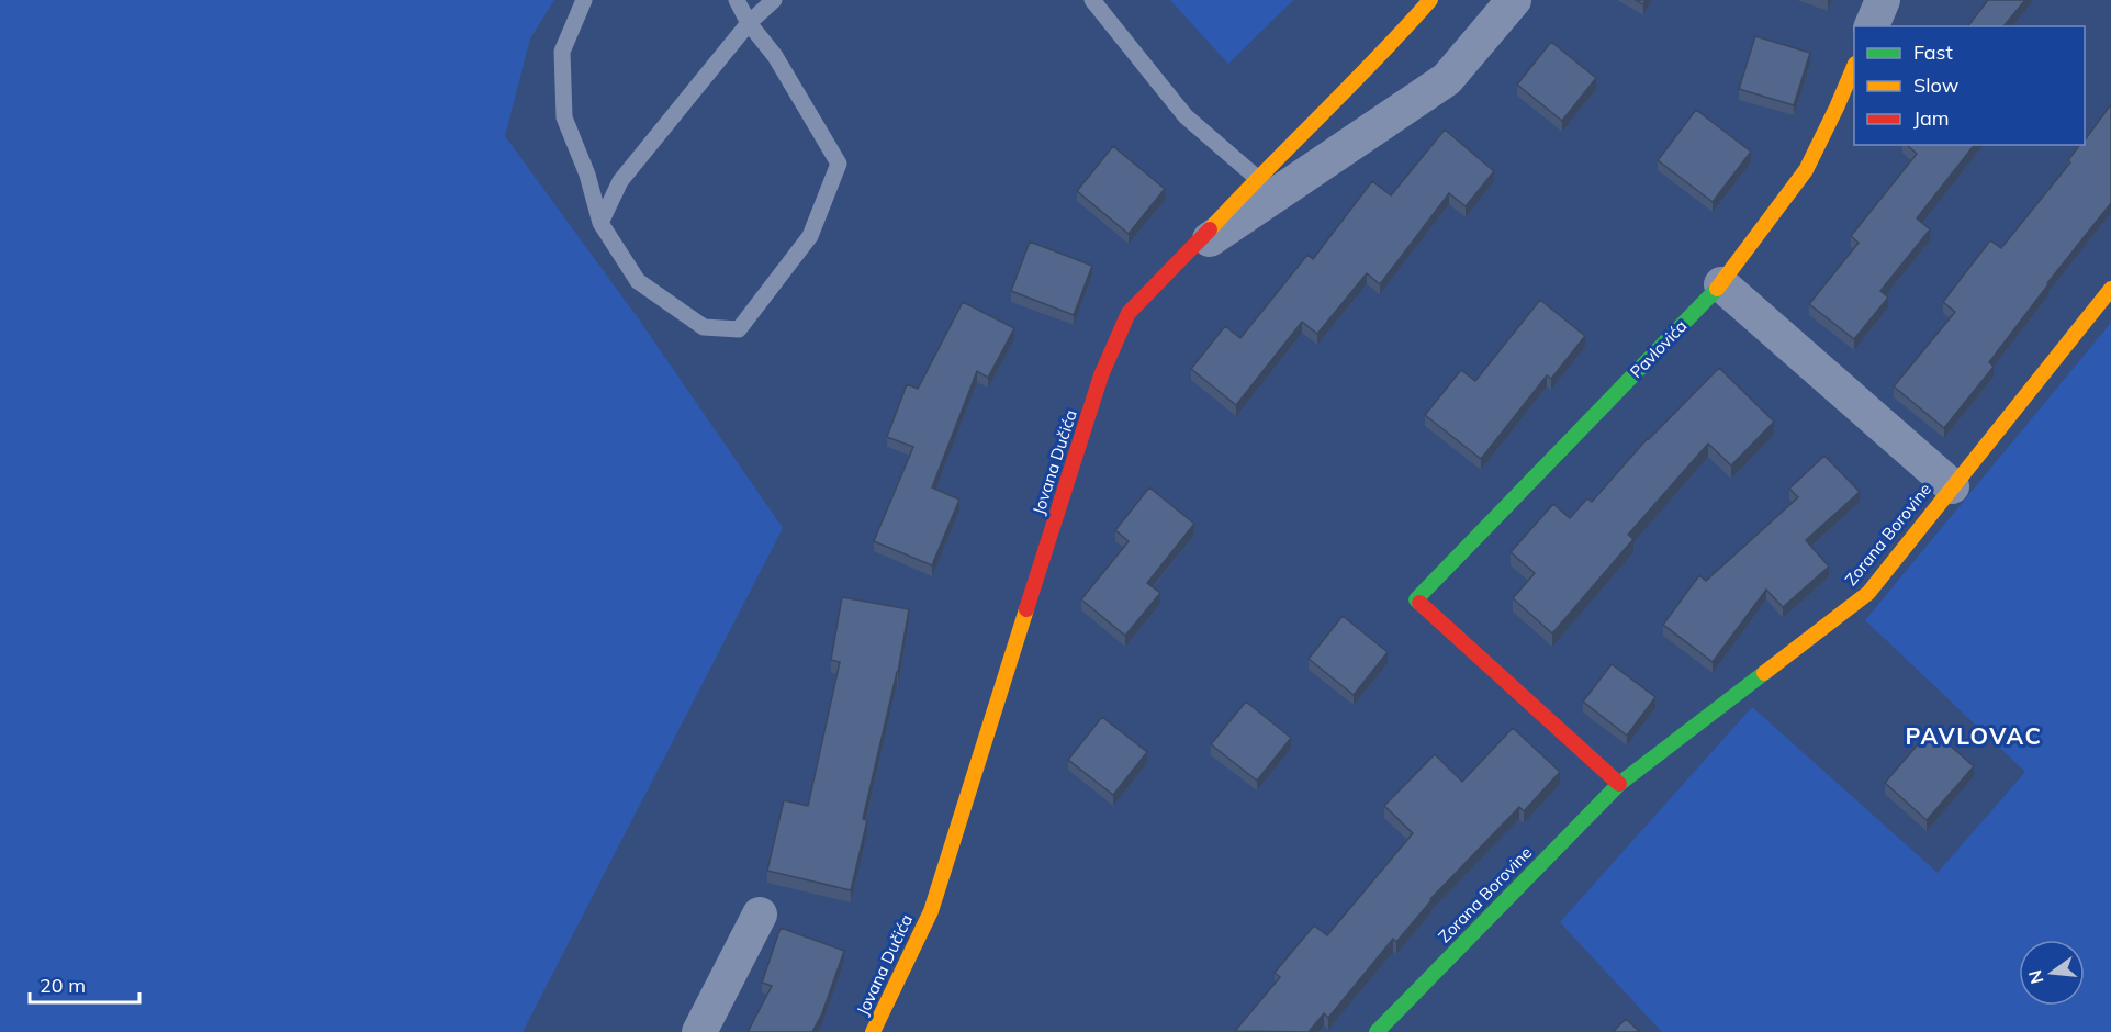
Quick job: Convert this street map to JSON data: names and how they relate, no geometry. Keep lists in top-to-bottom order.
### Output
{
  "streets": {
    "street": ["Pavlovića", "Jovana Dučića", "Zorana Borovine"]
  },
  "crossings": [
    ["Pavlovića", "Zorana Borovine"]
  ],
  "districts": ["PAVLOVAC"],
  "legend": ["Fast", "Slow", "Jam"],
  "scale_bar": "20 m",
  "north": "left"
}
